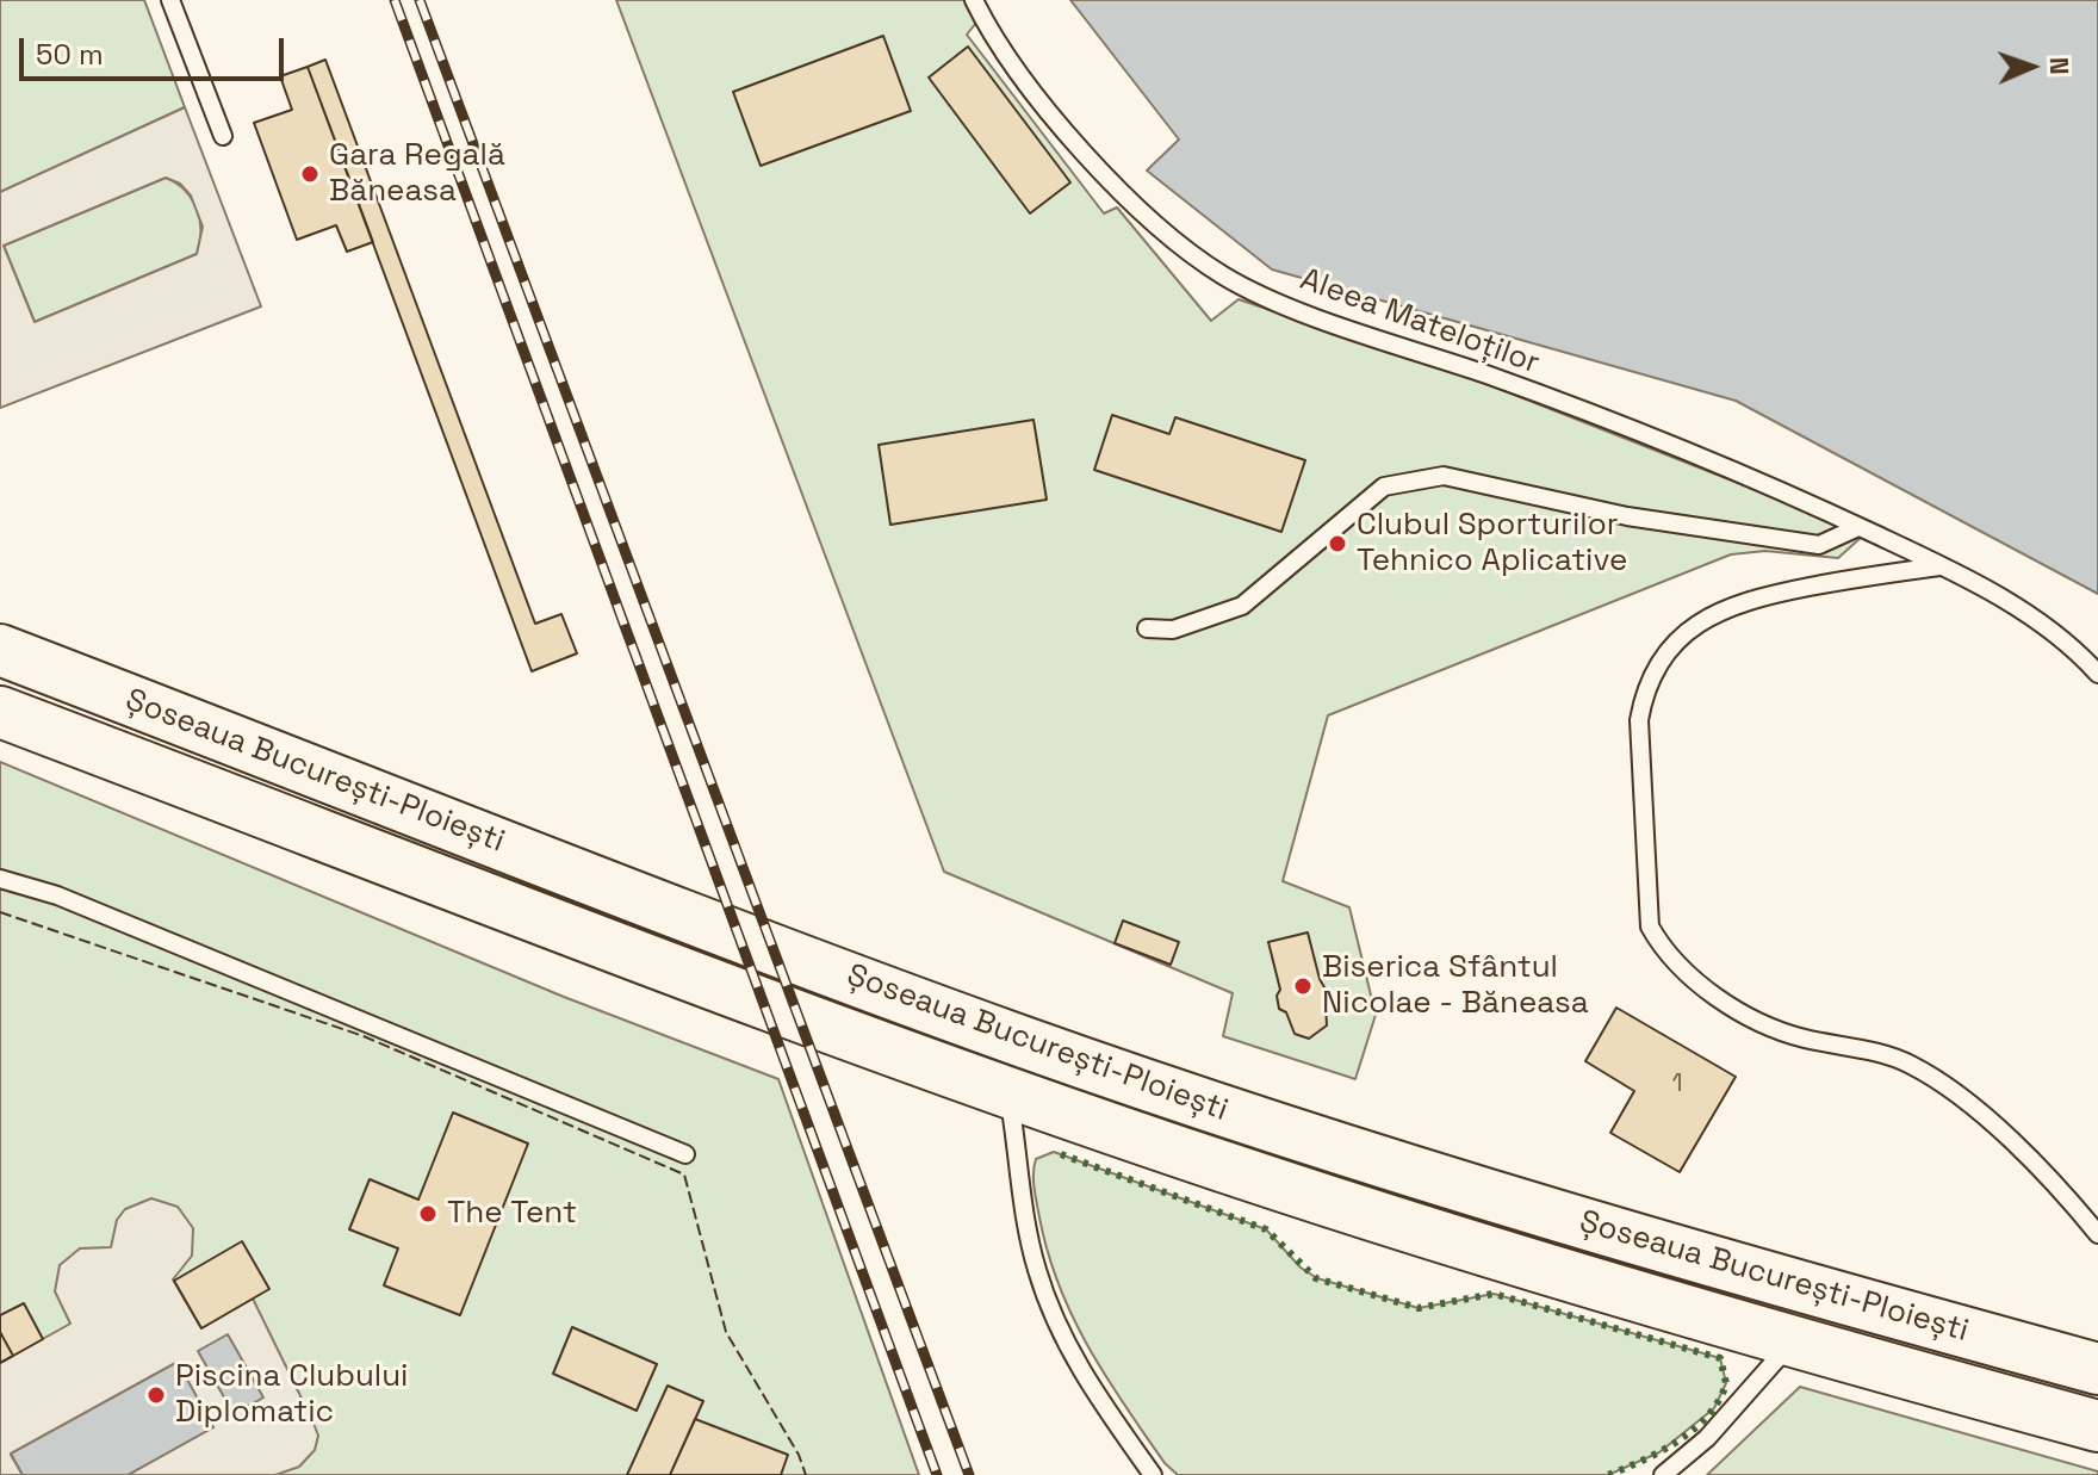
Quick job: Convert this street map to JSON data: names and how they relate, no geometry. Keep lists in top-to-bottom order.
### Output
{
  "streets": {
    "main road": ["Șoseaua București-Ploiești"],
    "lane": ["Aleea Mateloților"]
  },
  "places": [
    "Gara Regală Băneasa",
    "Clubul Sporturilor Tehnico Aplicative",
    "Biserica Sfântul Nicolae - Băneasa",
    "The Tent",
    "Piscina Clubului Diplomatic"
  ],
  "house_numbers": ["1"],
  "scale_bar": "50 m",
  "north": "right"
}
